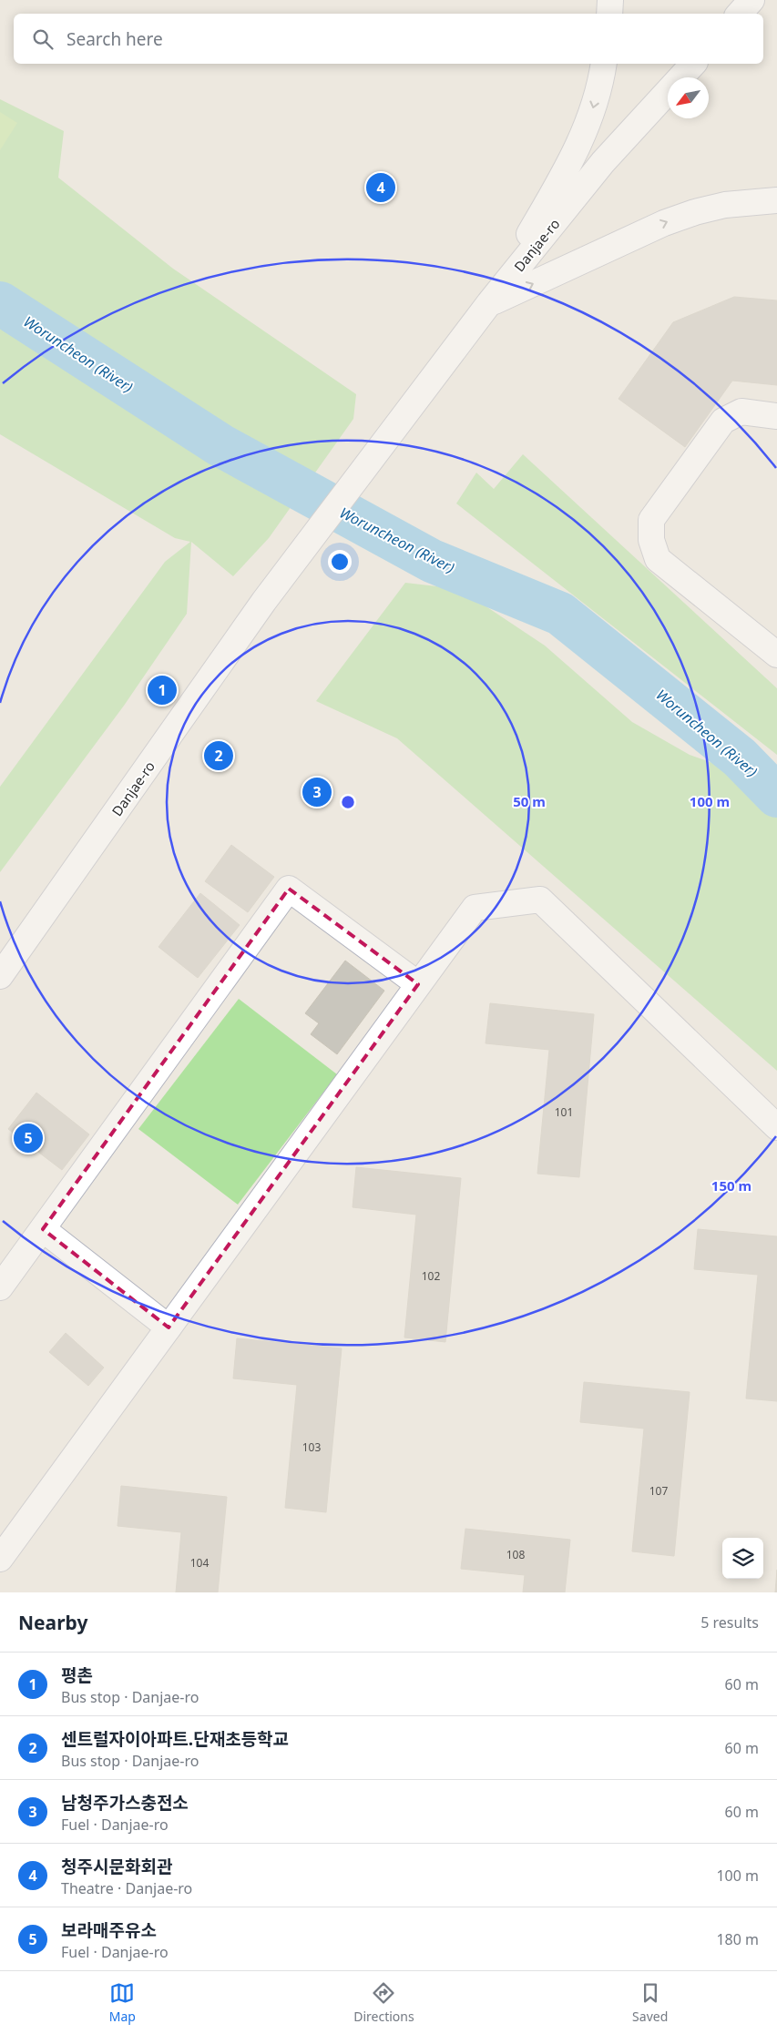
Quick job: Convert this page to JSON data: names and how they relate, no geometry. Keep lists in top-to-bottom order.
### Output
{
  "streets": {
    "street": ["Danjae-ro"]
  },
  "water": ["Woruncheon (River)"],
  "house_numbers": [
    "101",
    "102",
    "103",
    "107",
    "108",
    "104"
  ],
  "north": "bottom left",
  "page": {
    "search": "Search here",
    "pins": [
      "4",
      "1",
      "2",
      "3",
      "5"
    ],
    "heading": ["Nearby", "5 results"],
    "list": [
      {
        "mark": "1",
        "name": "평촌",
        "note": "Bus stop · Danjae-ro",
        "value": "60 m"
      },
      {
        "mark": "2",
        "name": "센트럴자이아파트.단재초등학교",
        "note": "Bus stop · Danjae-ro",
        "value": "60 m"
      },
      {
        "mark": "3",
        "name": "남청주가스충전소",
        "note": "Fuel · Danjae-ro",
        "value": "60 m"
      },
      {
        "mark": "4",
        "name": "청주시문화회관",
        "note": "Theatre · Danjae-ro",
        "value": "100 m"
      },
      {
        "mark": "5",
        "name": "보라매주유소",
        "note": "Fuel · Danjae-ro",
        "value": "180 m"
      }
    ],
    "nav": ["Map", "Directions", "Saved"]
  },
  "rings": ["50 m", "100 m", "150 m"]
}
